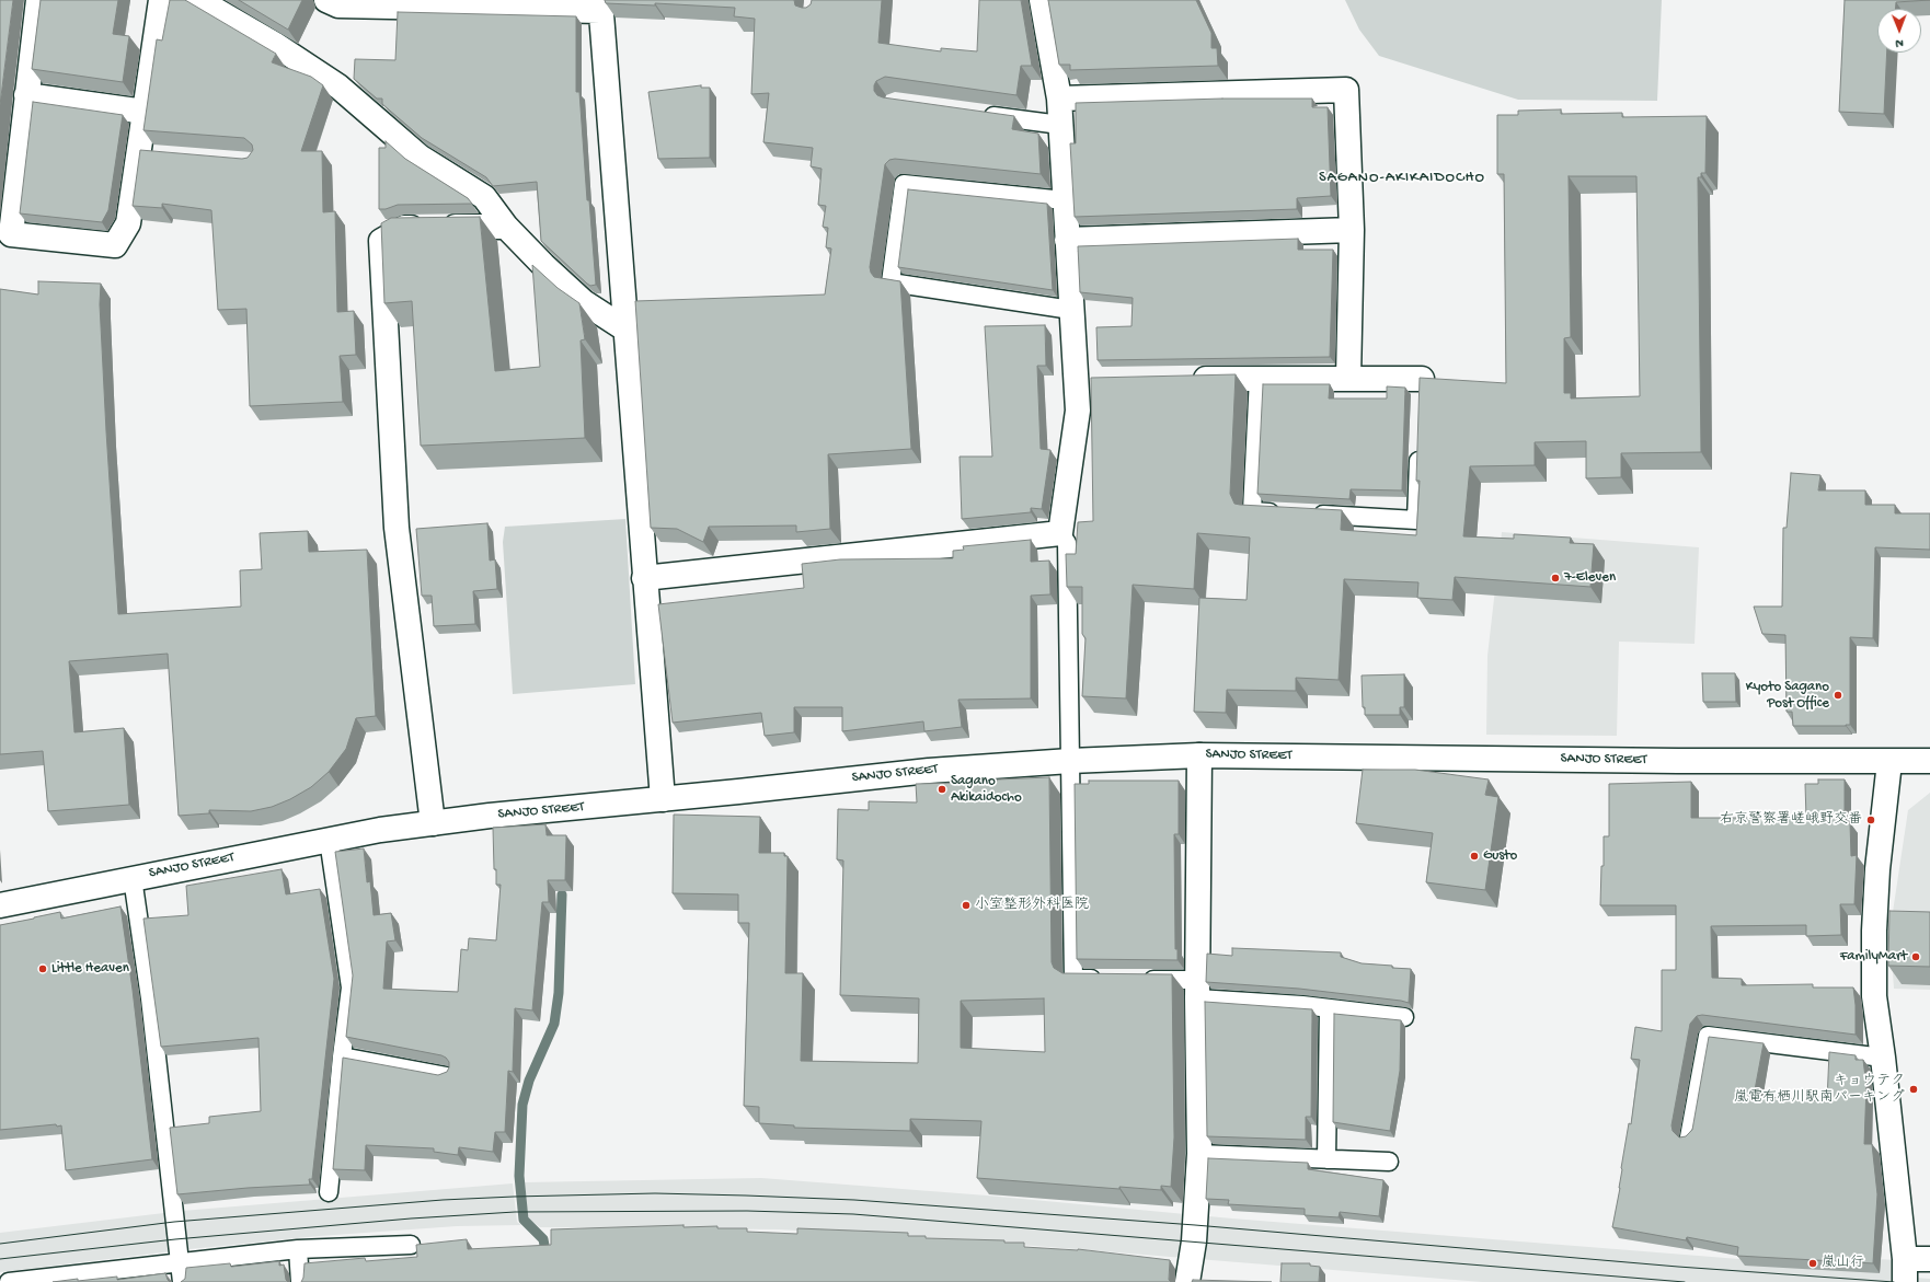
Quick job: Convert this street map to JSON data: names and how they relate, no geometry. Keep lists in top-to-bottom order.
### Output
{
  "streets": {
    "street": ["SANJO STREET"]
  },
  "districts": ["SAGANO-AKIKAIDOCHO"],
  "places": [
    "7-Eleven",
    "Kyoto Sagano Post Office",
    "Sagano Akikaidocho",
    "右京警察署嵯峨野交番",
    "Gusto",
    "小室整形外科医院",
    "FamilyMart",
    "Little Heaven",
    "キョウテク 嵐電有栖川駅南パーキング",
    "嵐山行"
  ],
  "north": "bottom"
}
